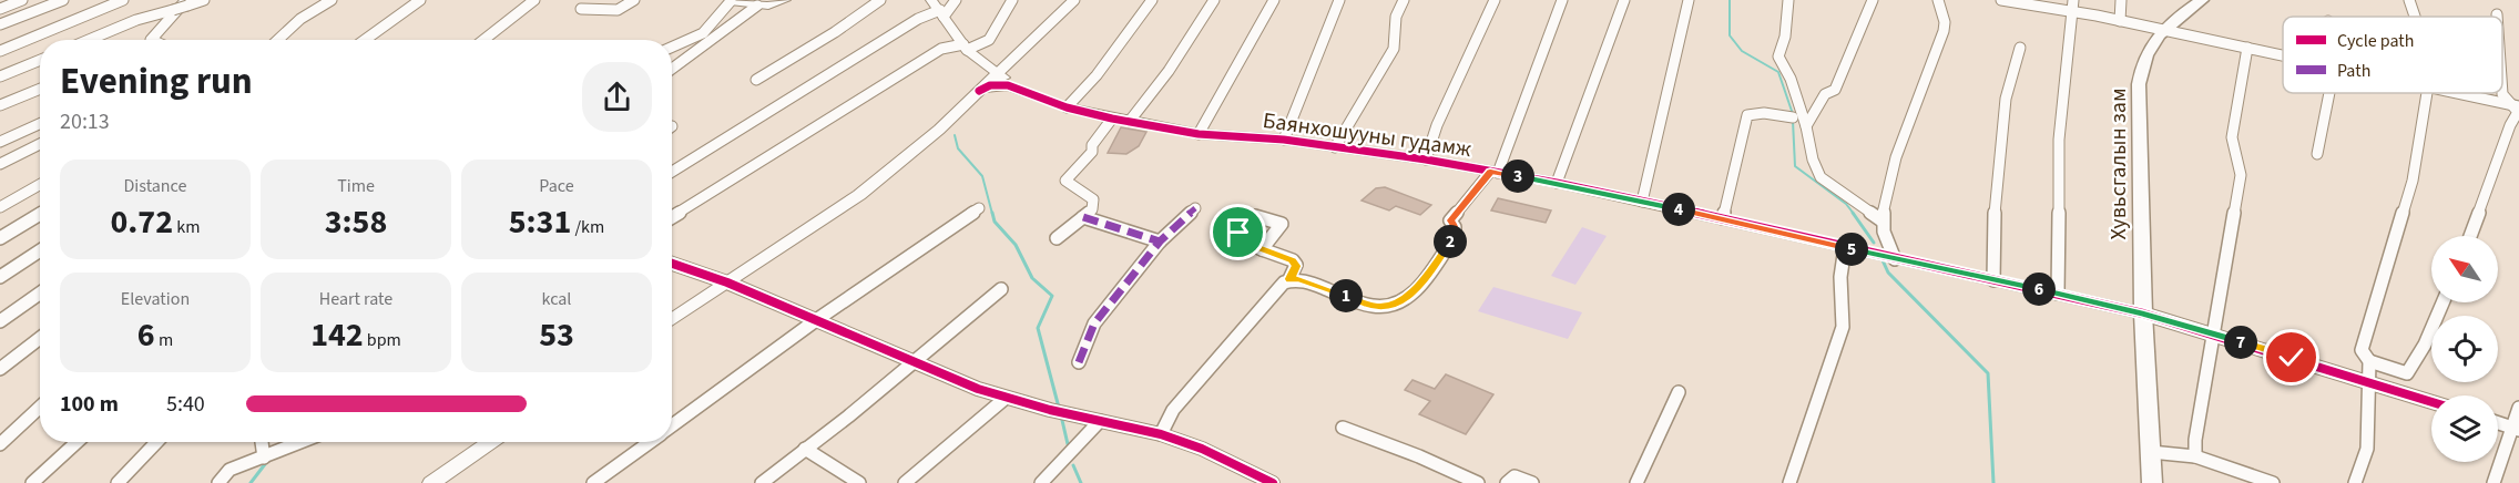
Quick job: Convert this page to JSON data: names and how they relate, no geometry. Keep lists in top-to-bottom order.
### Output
{
  "streets": {
    "main road": ["Хувьсгалын зам"],
    "street": ["Баянхошууны гудамж"]
  },
  "crossings": [
    ["Баянхошууны гудамж", "Хувьсгалын зам"]
  ],
  "legend": ["Cycle path", "Path"],
  "north": "top left",
  "page": {
    "heading": ["Evening run", "20:13"],
    "stats": [
      ["Distance", "0.72 km"],
      ["Time", "3:58"],
      ["Pace", "5:31 /km"],
      ["Elevation", "6 m"],
      ["Heart rate", "142 bpm"],
      ["kcal", "53"]
    ],
    "pins": [
      "3",
      "4",
      "2",
      "5",
      "6",
      "1",
      "7"
    ],
    "list": [
      {
        "name": "100 m",
        "note": "5:40"
      }
    ]
  }
}
